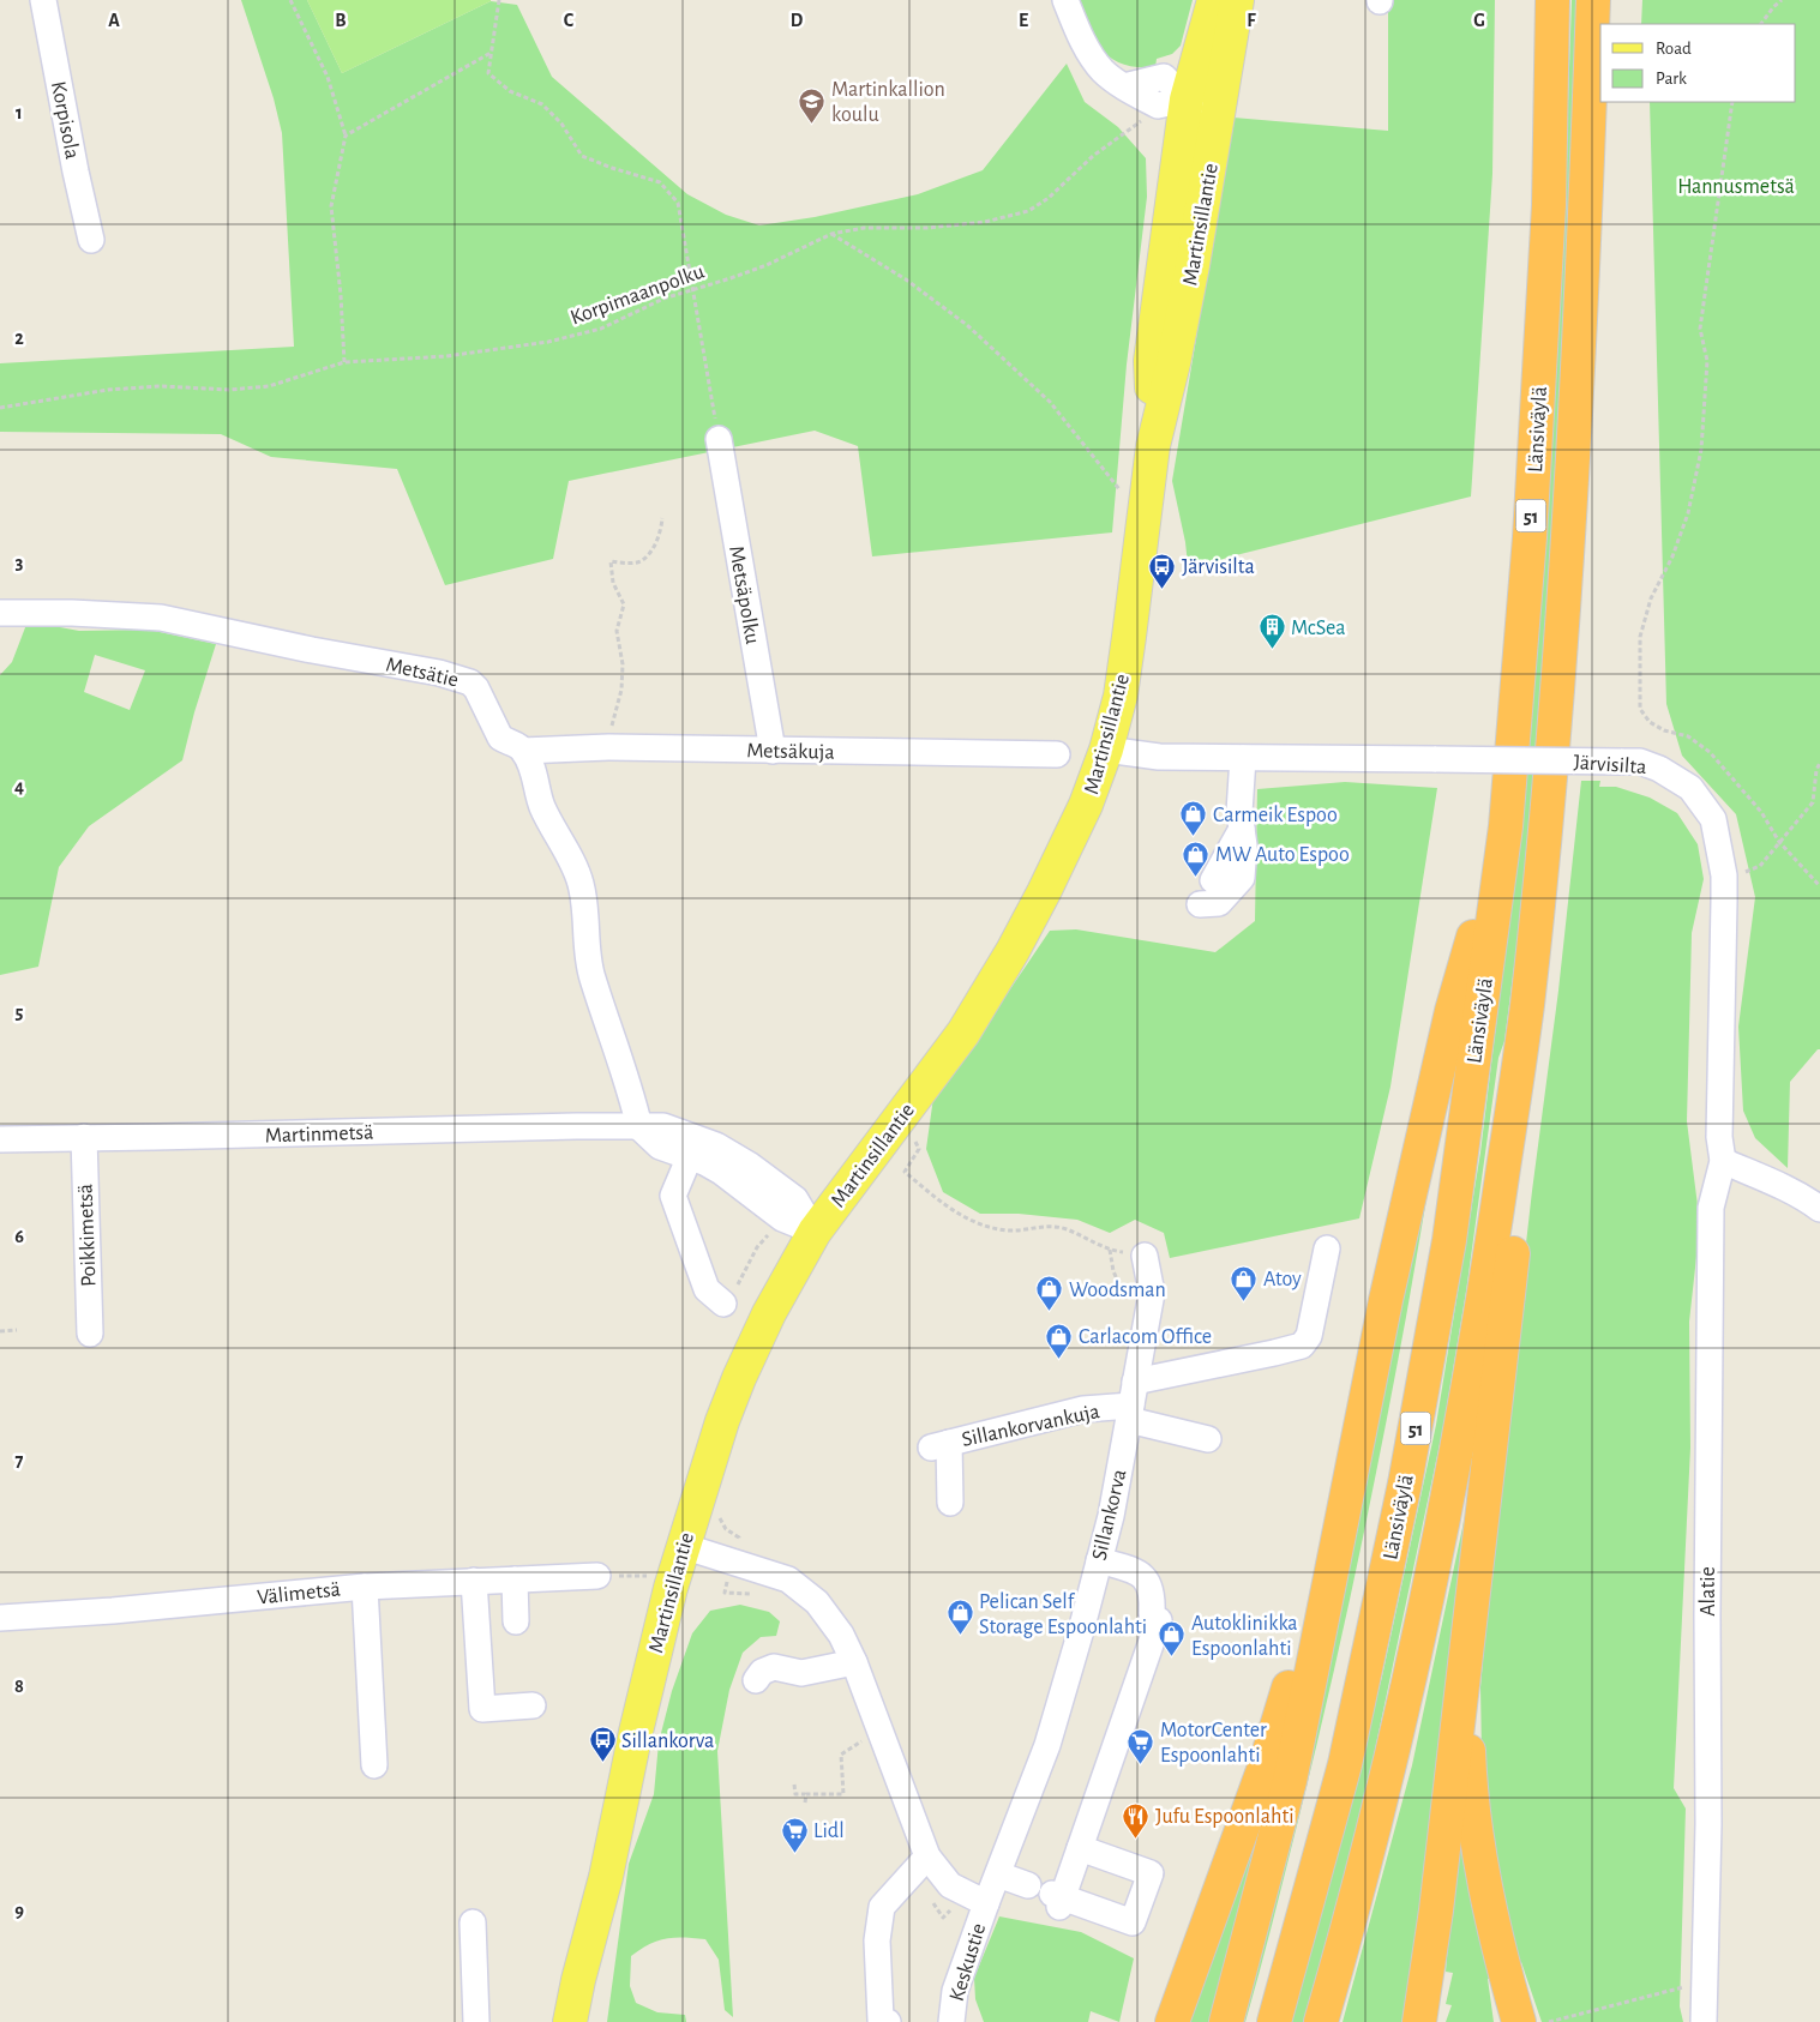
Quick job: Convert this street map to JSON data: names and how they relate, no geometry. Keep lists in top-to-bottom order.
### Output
{
  "streets": {
    "highway": ["Länsiväylä", "51"],
    "main road": ["Martinsillantie"],
    "street": [
      "Korpisola",
      "Metsäpolku",
      "Metsätie",
      "Metsäkuja",
      "Järvisilta",
      "Martinmetsä",
      "Poikkimetsä",
      "Sillankorvankuja",
      "Sillankorva",
      "Alatie",
      "Välimetsä",
      "Keskustie"
    ],
    "path": ["Korpimaanpolku"]
  },
  "crossings": [
    ["Martinsillantie", "Järvisilta"],
    ["Martinsillantie", "Martinmetsä"],
    ["Metsäpolku", "Metsäkuja"],
    ["Metsätie", "Metsäkuja"],
    ["Järvisilta", "Alatie"],
    ["Martinmetsä", "Poikkimetsä"],
    ["Sillankorvankuja", "Sillankorva"],
    ["Sillankorva", "Keskustie"]
  ],
  "parks": ["Hannusmetsä"],
  "places": {
    "school or university": ["Martinkallion koulu"],
    "bus stop": ["Järvisilta", "Sillankorva"],
    "building": ["McSea"],
    "shop": [
      "Carmeik Espoo",
      "MW Auto Espoo",
      "Atoy",
      "Woodsman",
      "Carlacom Office",
      "Pelican Self Storage Espoonlahti",
      "Autoklinikka Espoonlahti"
    ],
    "supermarket": ["MotorCenter Espoonlahti", "Lidl"],
    "restaurant": ["Jufu Espoonlahti"]
  },
  "legend": ["Road", "Park"],
  "grid": {
    "columns": [
      "A",
      "B",
      "C",
      "D",
      "E",
      "F",
      "G"
    ],
    "rows": [
      "1",
      "2",
      "3",
      "4",
      "5",
      "6",
      "7",
      "8",
      "9"
    ]
  }
}
